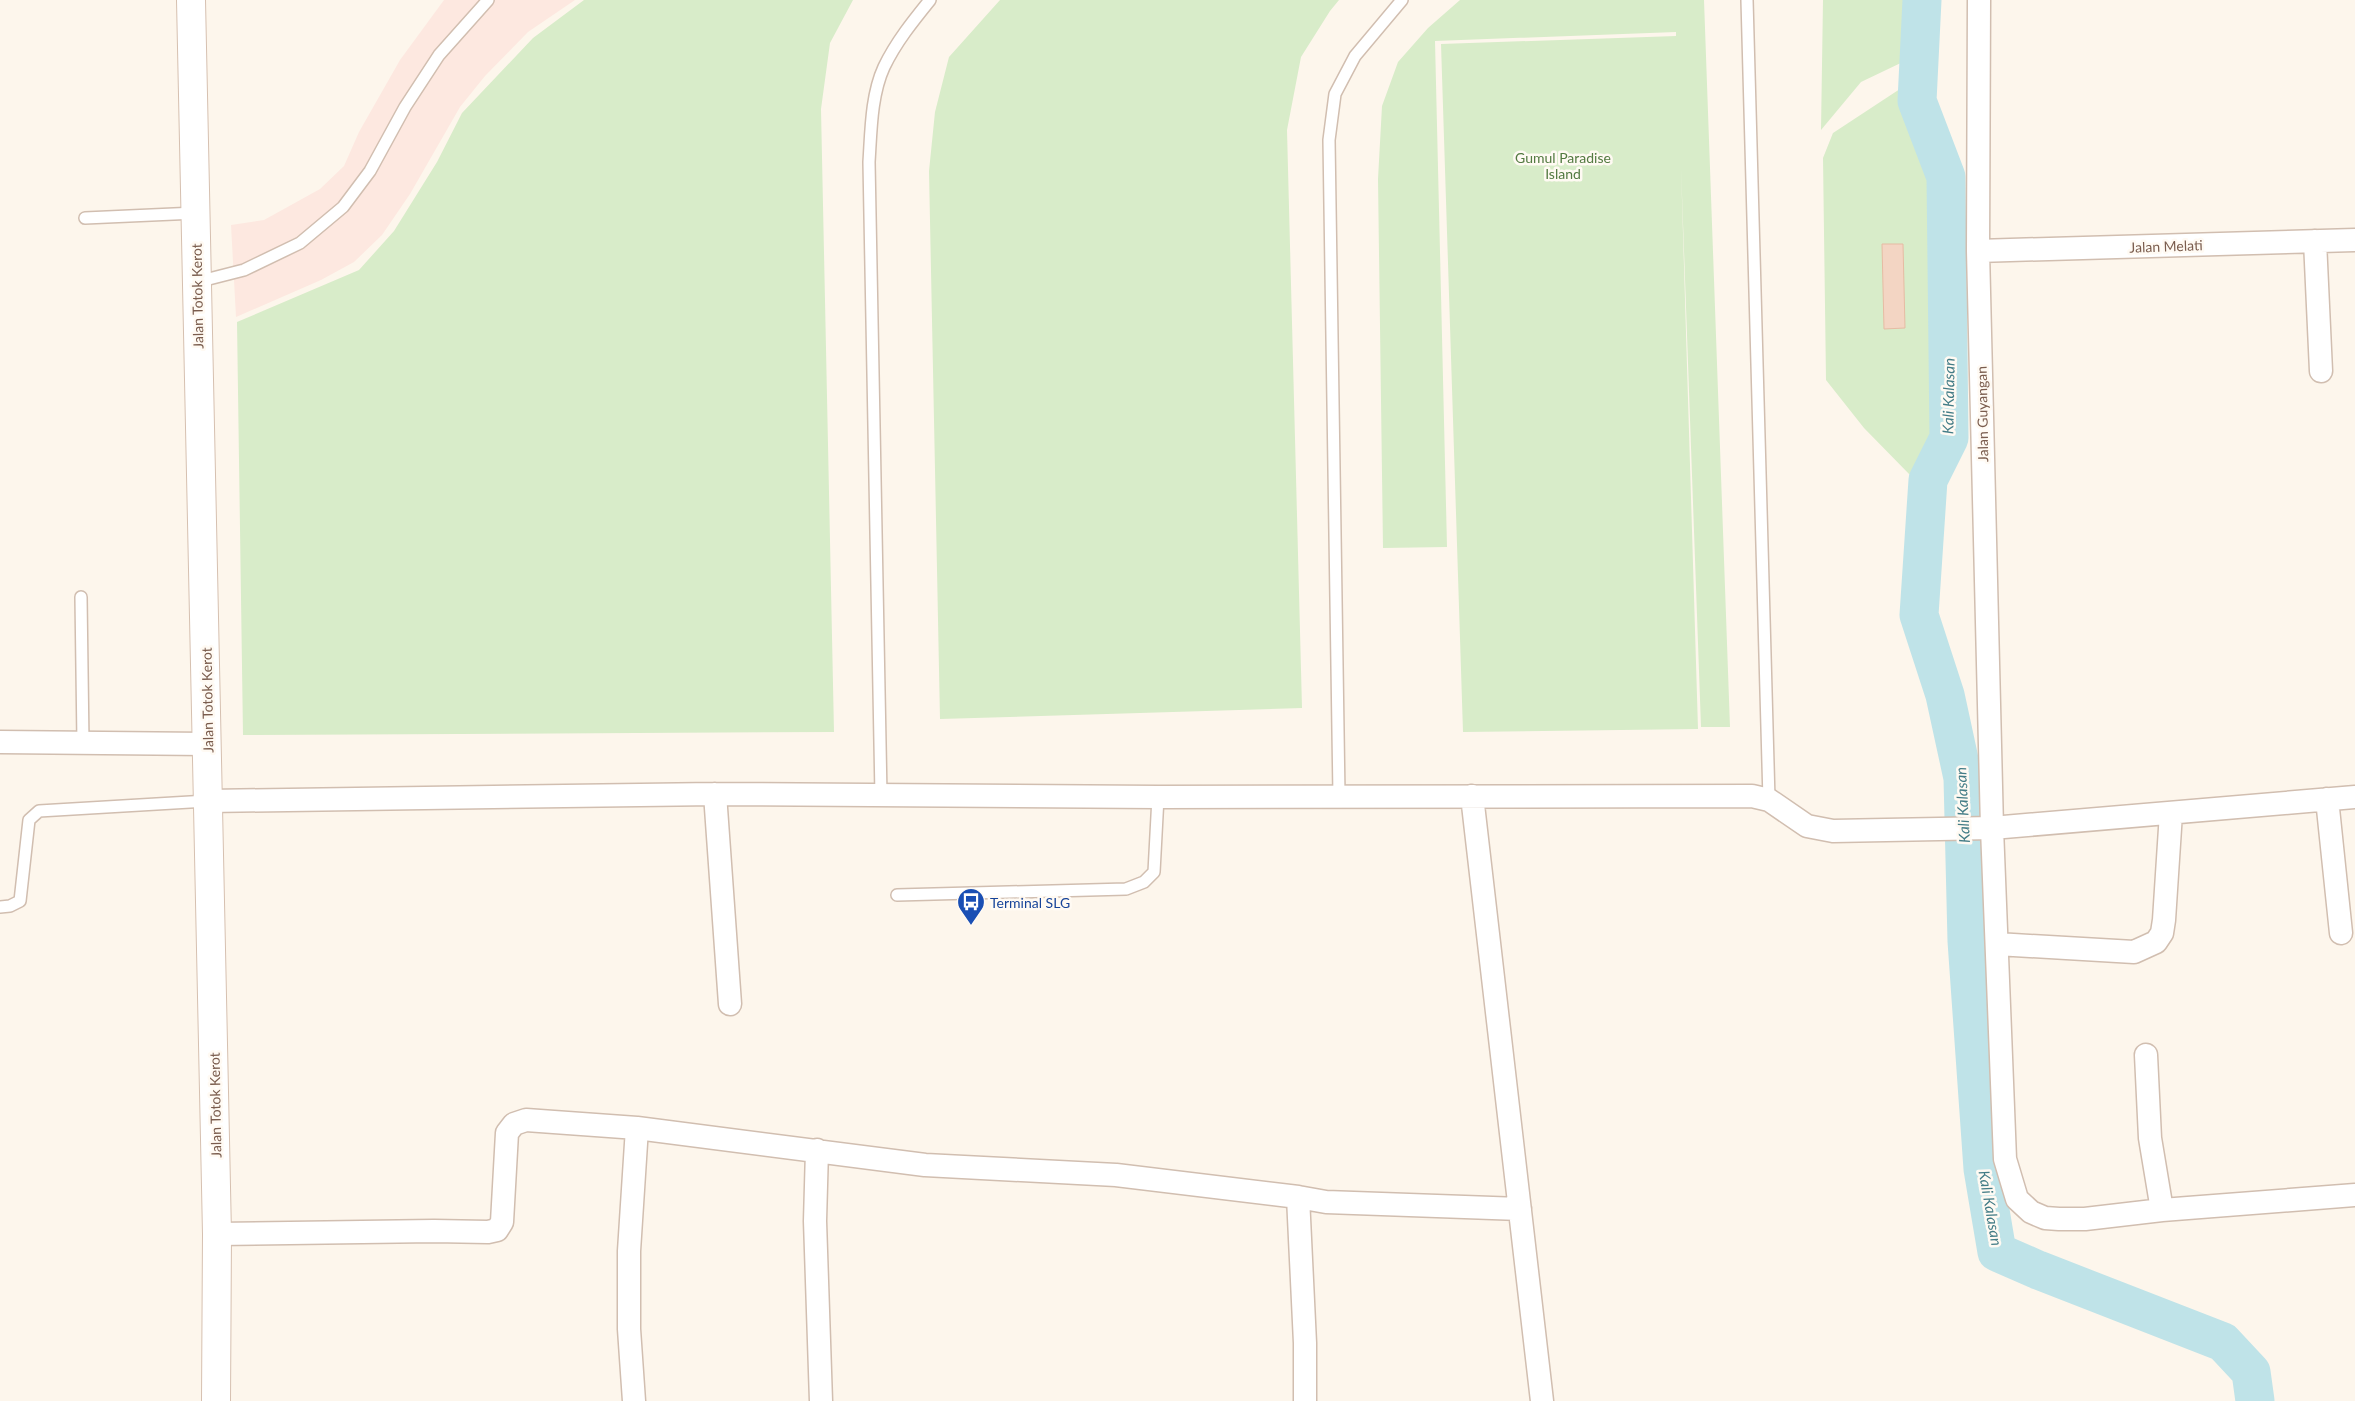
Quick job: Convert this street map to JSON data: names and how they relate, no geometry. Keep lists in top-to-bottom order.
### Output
{
  "streets": {
    "main road": ["Jalan Totok Kerot"],
    "street": ["Jalan Melati", "Jalan Guyangan"]
  },
  "crossings": [
    ["Jalan Melati", "Jalan Guyangan"]
  ],
  "water": ["Kali Kalasan"],
  "parks": ["Gumul Paradise Island"],
  "places": {
    "bus stop": ["Terminal SLG"]
  }
}
